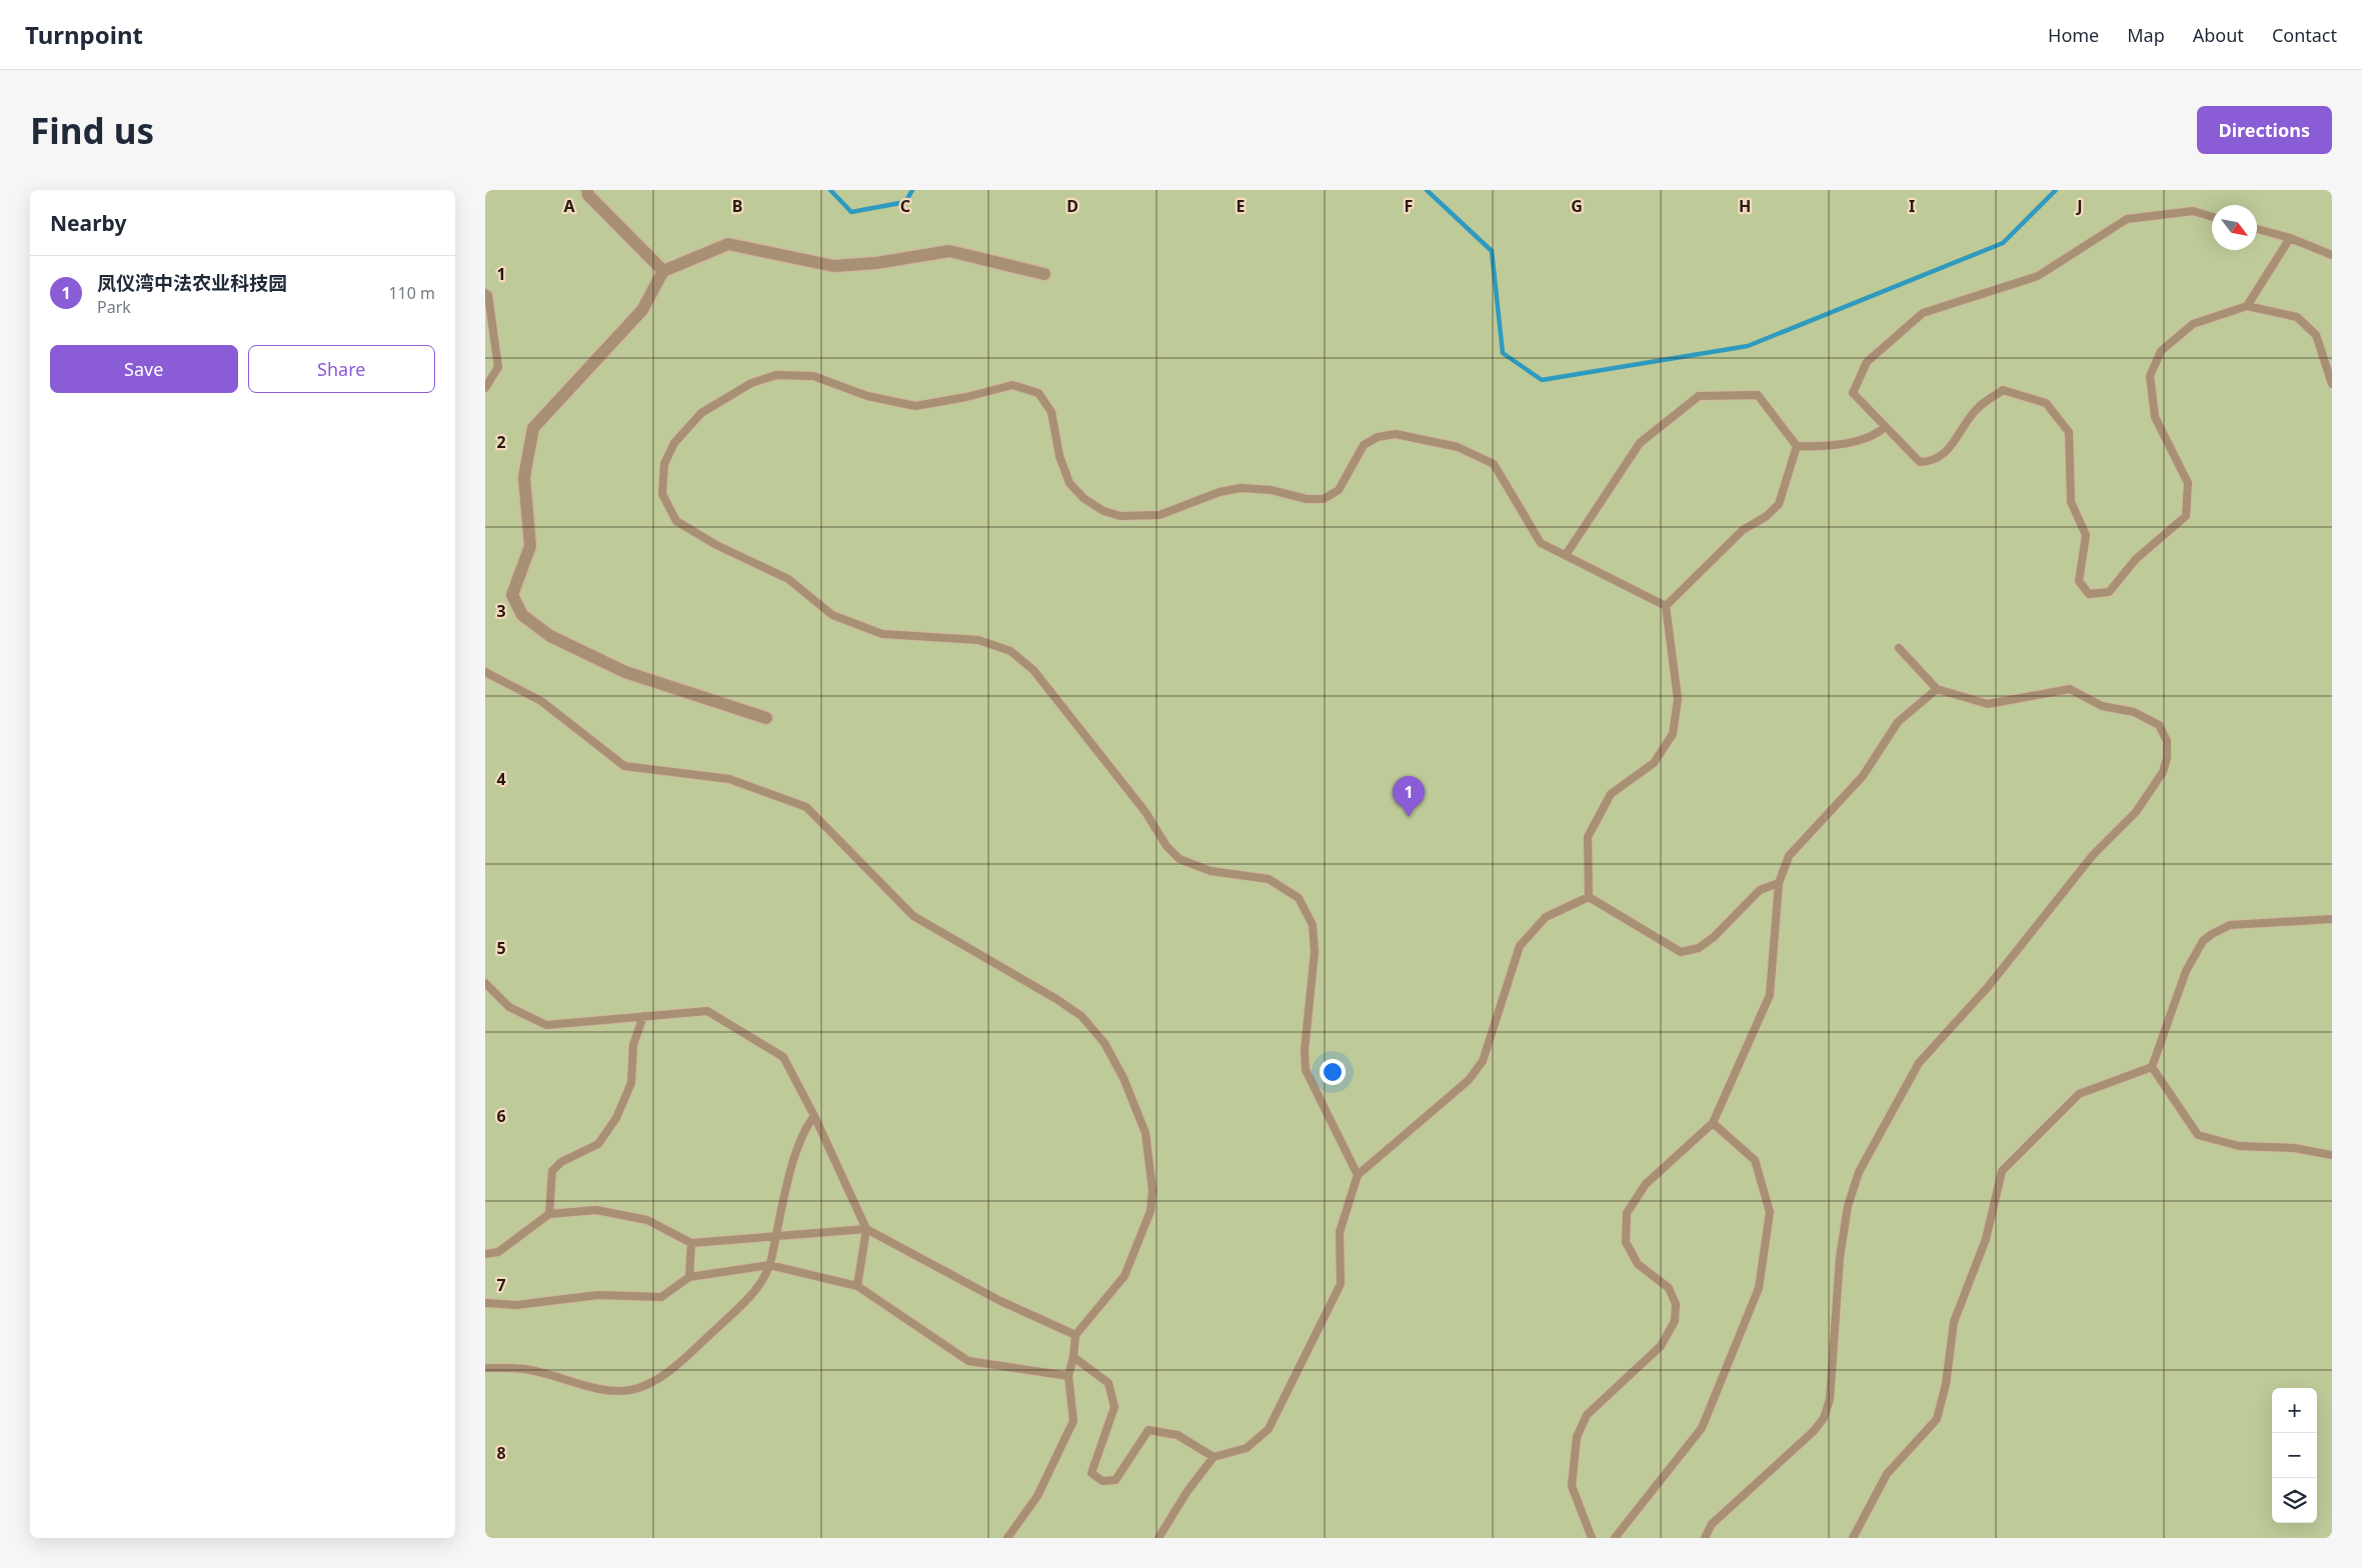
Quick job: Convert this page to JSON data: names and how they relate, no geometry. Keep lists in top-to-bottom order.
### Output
{
  "north": "bottom right",
  "page": {
    "header": "Turnpoint",
    "nav": [
      "Home",
      "Map",
      "About",
      "Contact"
    ],
    "buttons": [
      "Directions",
      ["Save", "Share"]
    ],
    "title": "Find us",
    "heading": "Nearby",
    "list": [
      {
        "mark": "1",
        "name": "凤仪湾中法农业科技园",
        "note": "Park",
        "value": "110 m"
      }
    ],
    "pins": "1",
    "map_buttons": ["+", "−"]
  },
  "grid": {
    "columns": [
      "A",
      "B",
      "C",
      "D",
      "E",
      "F",
      "G",
      "H",
      "I",
      "J"
    ],
    "rows": [
      "1",
      "2",
      "3",
      "4",
      "5",
      "6",
      "7",
      "8"
    ]
  }
}
